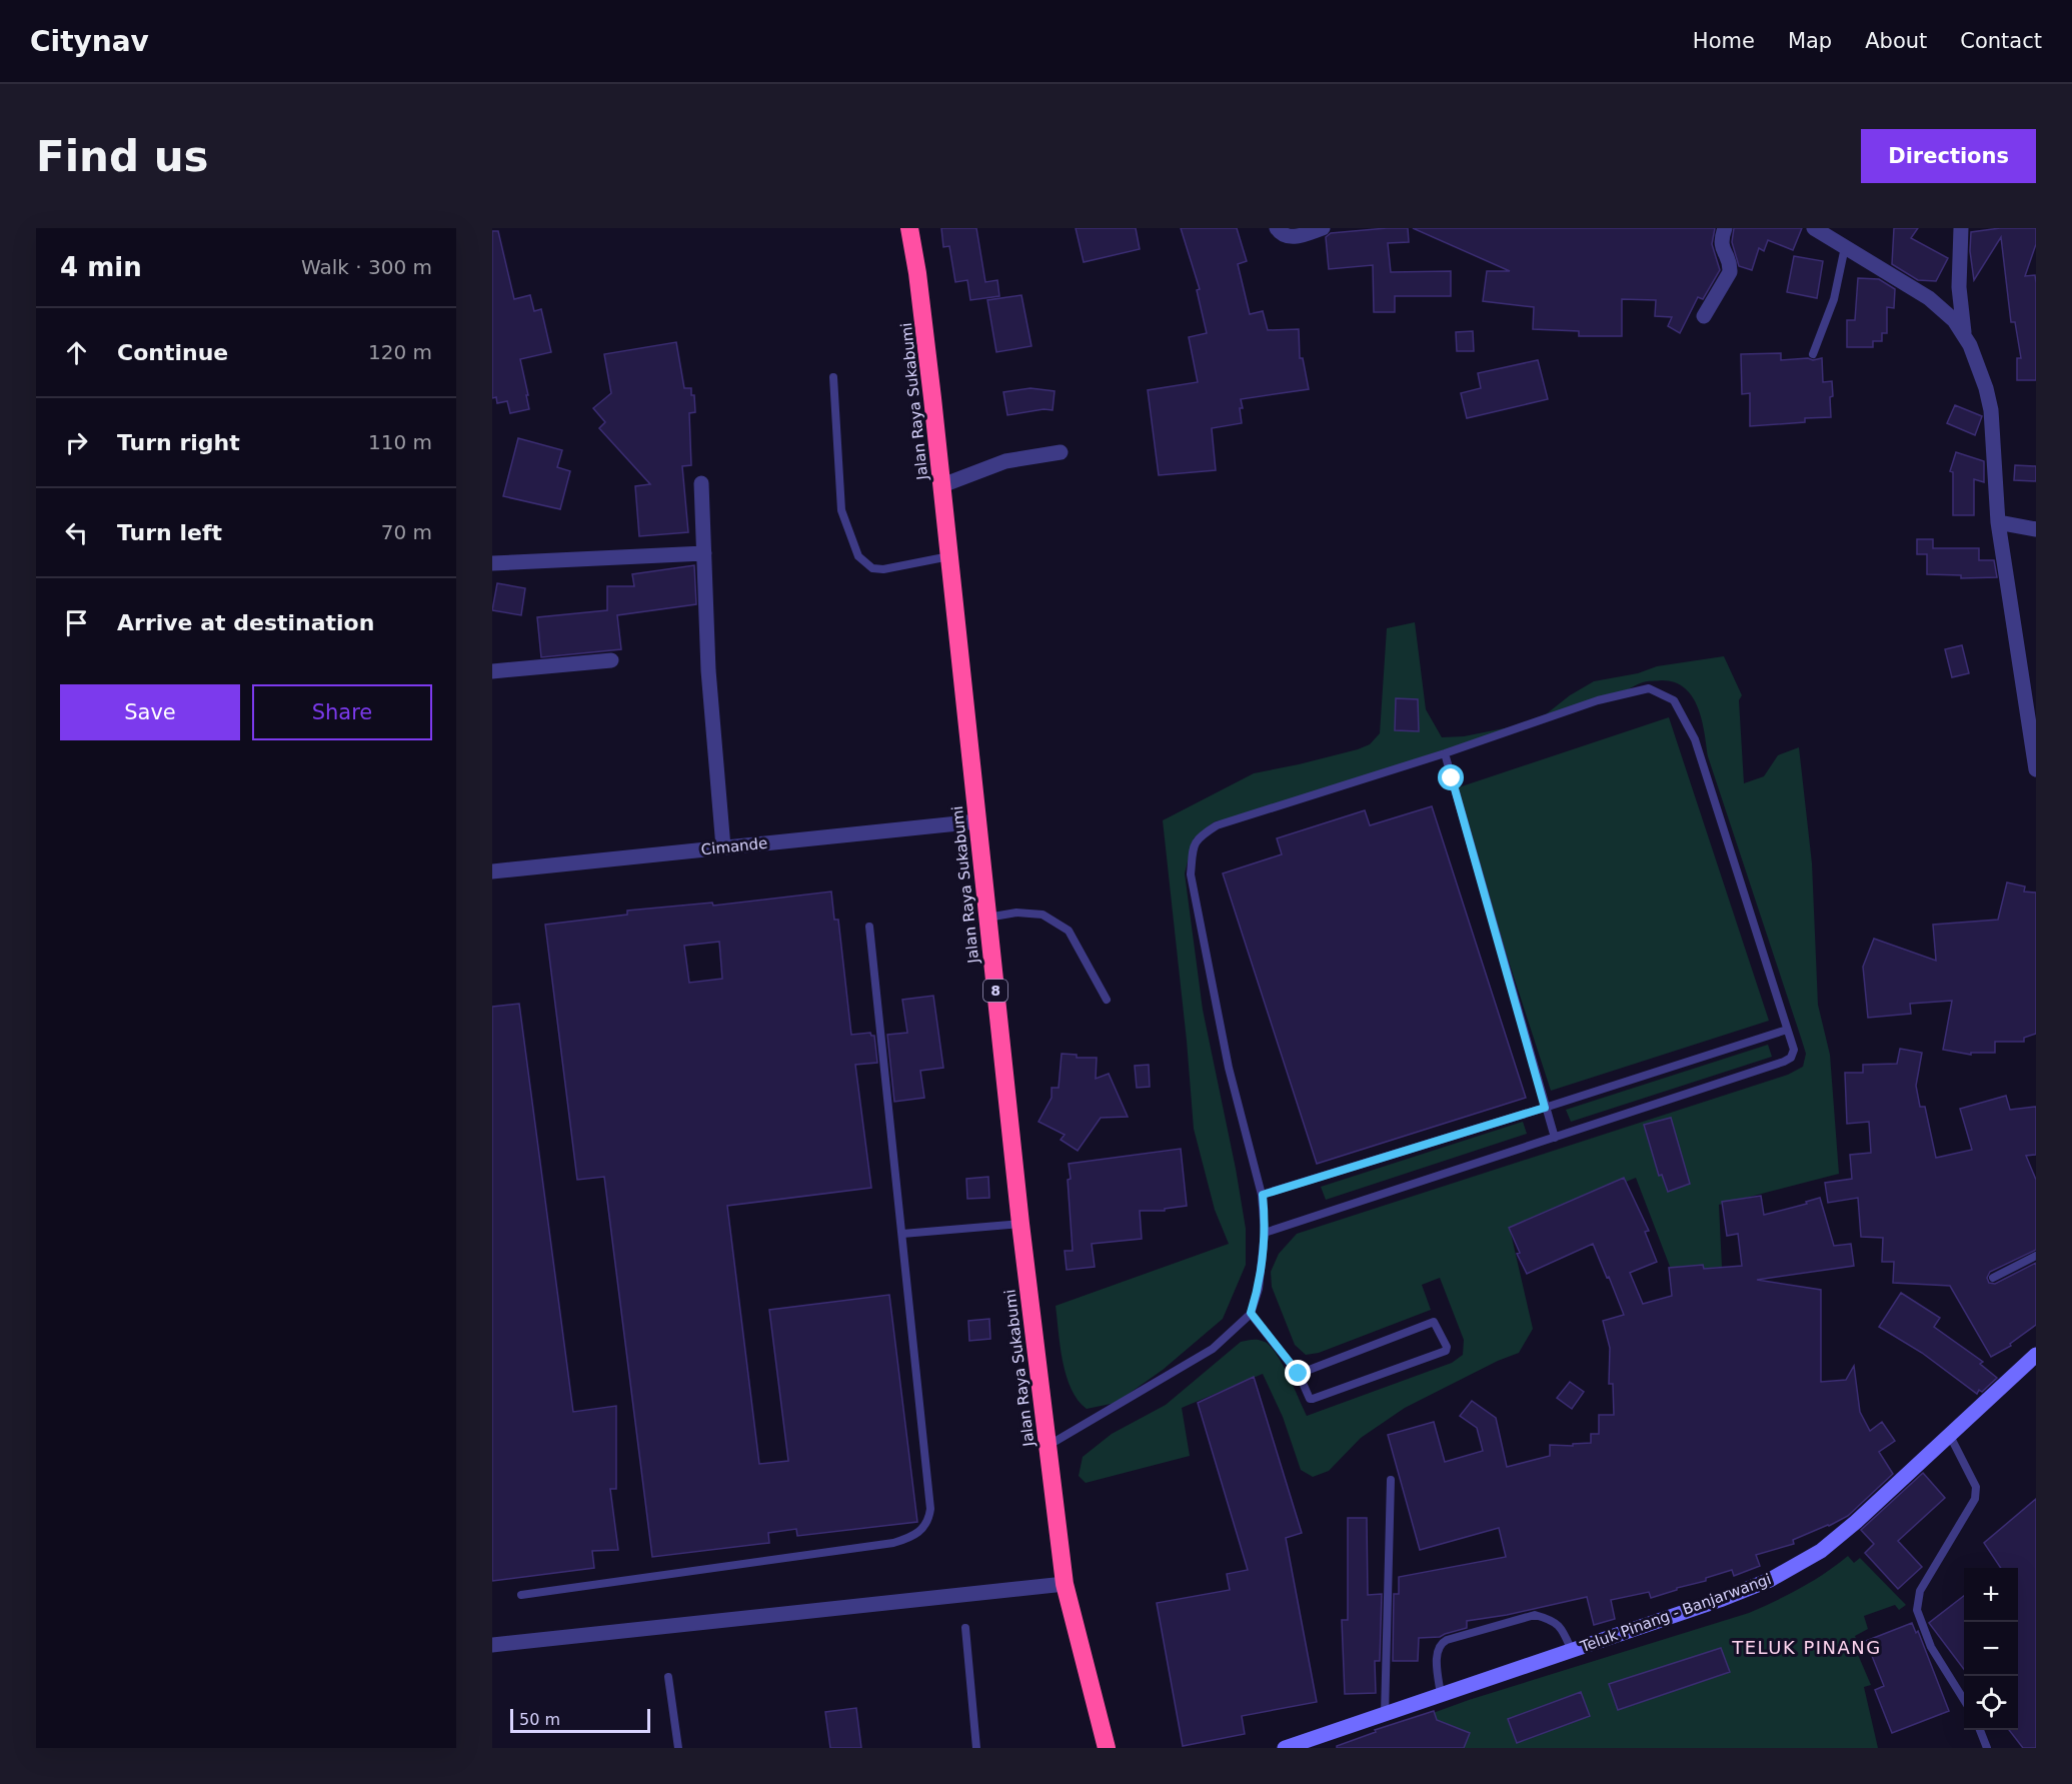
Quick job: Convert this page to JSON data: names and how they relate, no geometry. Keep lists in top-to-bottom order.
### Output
{
  "streets": {
    "highway": ["Jalan Raya Sukabumi", "8"],
    "main road": ["Teluk Pinang - Banjarwangi"],
    "street": ["Cimande"]
  },
  "crossings": [
    ["Jalan Raya Sukabumi", "Cimande"]
  ],
  "districts": ["TELUK PINANG"],
  "scale_bar": "50 m",
  "page": {
    "header": "Citynav",
    "nav": [
      "Home",
      "Map",
      "About",
      "Contact"
    ],
    "buttons": [
      "Directions",
      ["Save", "Share"]
    ],
    "title": "Find us",
    "heading": ["4 min", "Walk · 300 m"],
    "list": [
      ["Continue", "120 m"],
      ["Turn right", "110 m"],
      ["Turn left", "70 m"],
      "Arrive at destination"
    ],
    "map_buttons": ["+", "−"],
    "scale": "50 m"
  }
}
